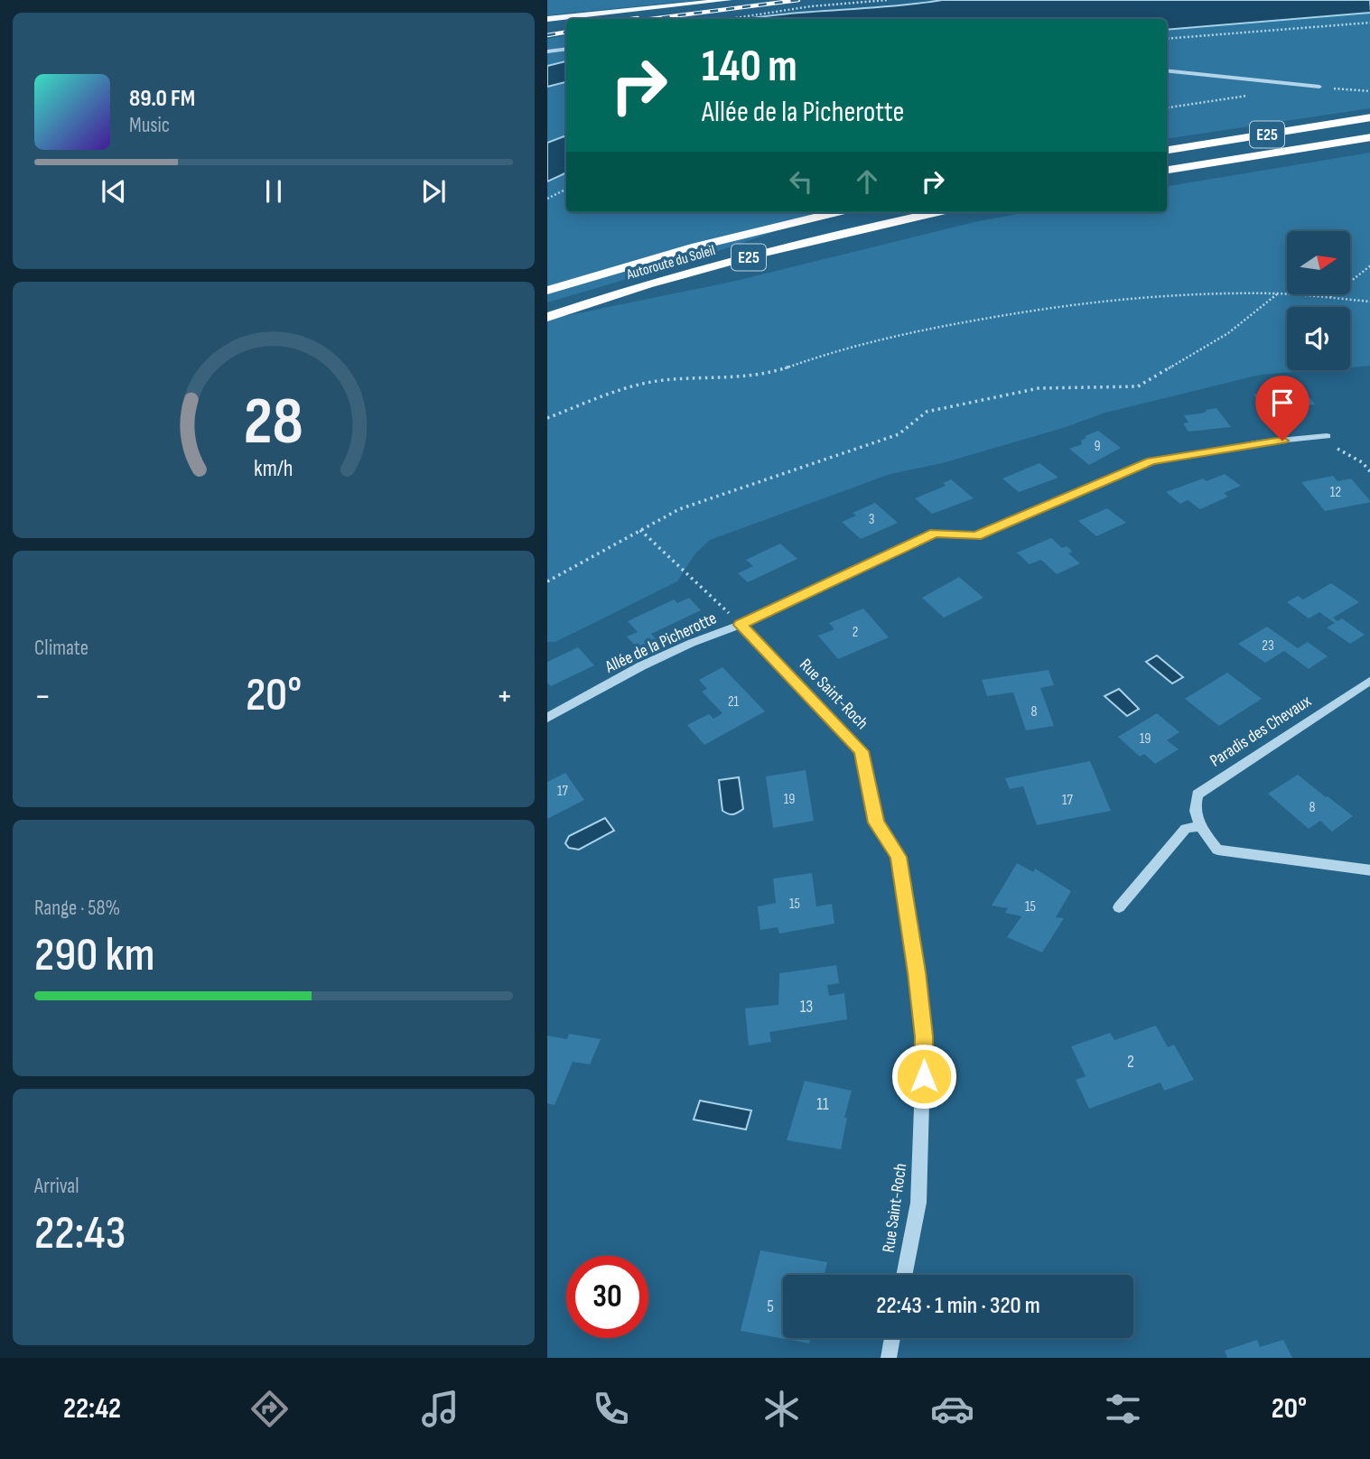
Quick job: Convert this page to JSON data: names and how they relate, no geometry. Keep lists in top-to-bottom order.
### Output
{
  "streets": {
    "highway": ["E25", "Autoroute du Soleil"],
    "street": ["Allée de la Picherotte", "Rue Saint-Roch", "Paradis des Chevaux"]
  },
  "crossings": [
    ["Allée de la Picherotte", "Rue Saint-Roch"]
  ],
  "house_numbers": [
    "9",
    "12",
    "3",
    "2",
    "23",
    "21",
    "8",
    "19",
    "17",
    "19",
    "17",
    "8",
    "15",
    "15",
    "13",
    "2",
    "11",
    "5"
  ],
  "north": "right",
  "page": {
    "turn": ["140 m", "Allée de la Picherotte"],
    "song": ["89.0 FM", "Music"],
    "tile": [
      "Climate",
      ["Range · 58%", "290 km"],
      ["Arrival", "22:43"]
    ],
    "heat": ["−", "20°", "+"],
    "limit": "30",
    "trip": "22:43 · 1 min · 320 m",
    "tabs": ["22:42", "20°"],
    "gauge": ["28", "km/h"]
  }
}
